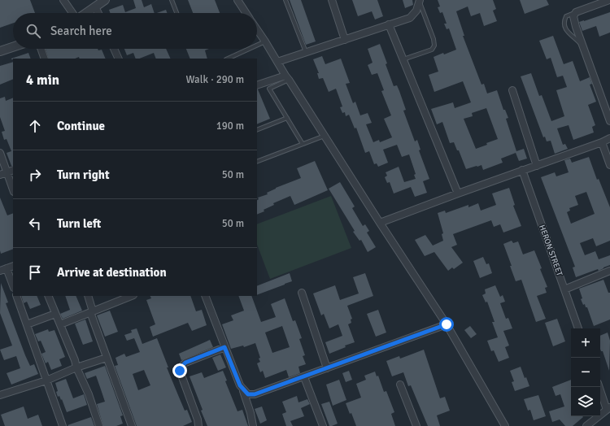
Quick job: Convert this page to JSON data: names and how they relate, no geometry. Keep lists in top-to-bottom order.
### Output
{
  "streets": {
    "street": ["HERON STREET"]
  },
  "page": {
    "search": "Search here",
    "heading": ["4 min", "Walk · 290 m"],
    "list": [
      ["Continue", "190 m"],
      ["Turn right", "50 m"],
      ["Turn left", "50 m"],
      "Arrive at destination"
    ],
    "map_buttons": ["+", "−"]
  }
}
